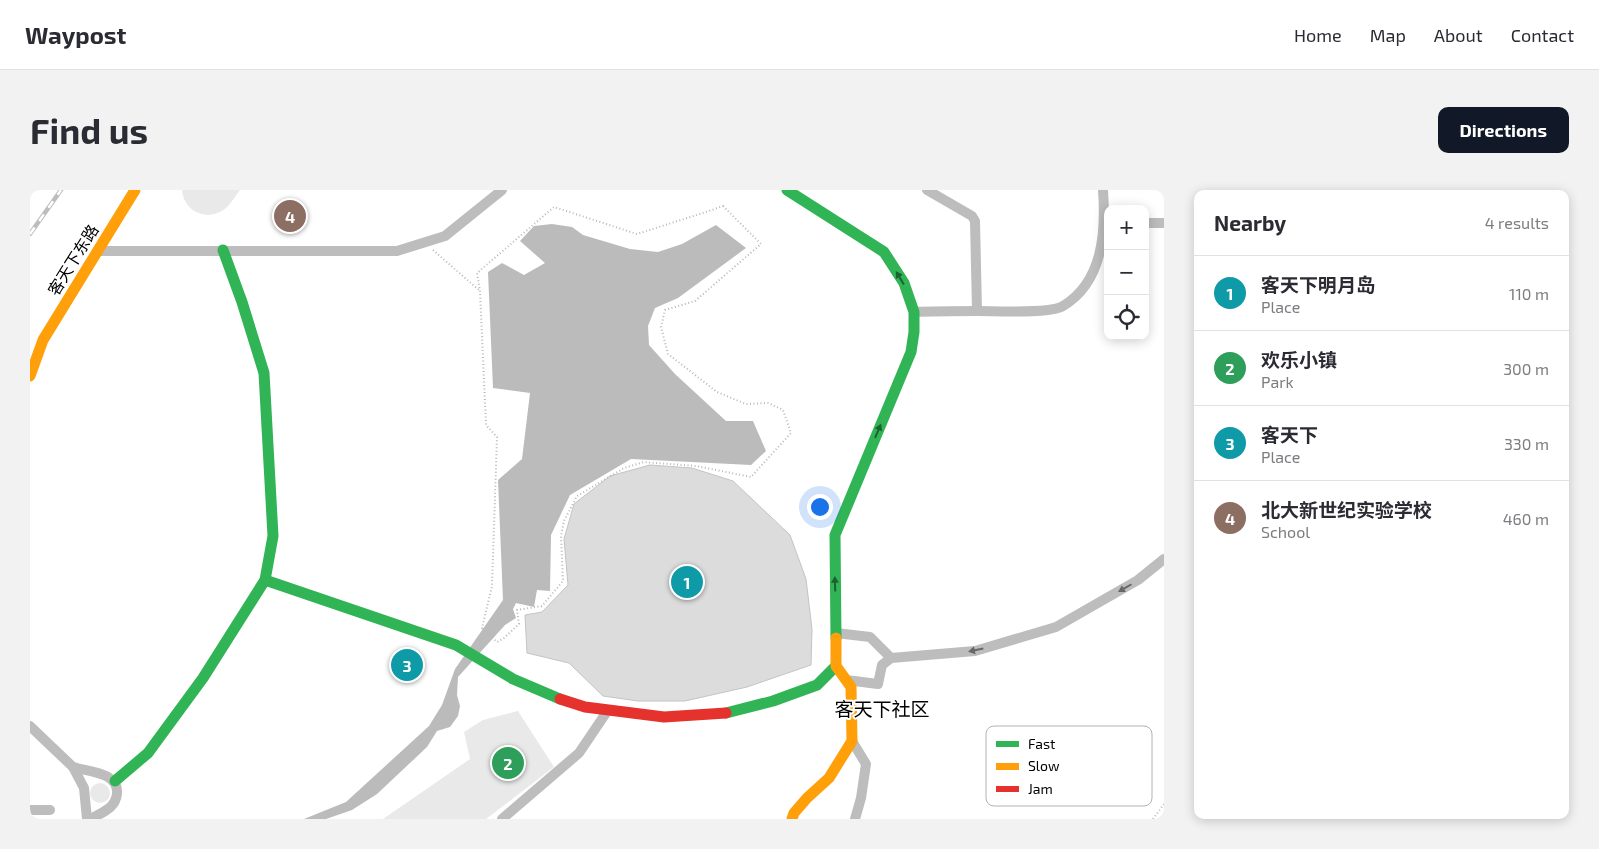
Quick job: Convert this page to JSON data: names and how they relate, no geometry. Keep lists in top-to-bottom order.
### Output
{
  "streets": {
    "street": ["客天下东路"]
  },
  "districts": ["客天下社区"],
  "legend": ["Fast", "Slow", "Jam"],
  "page": {
    "header": "Waypost",
    "nav": [
      "Home",
      "Map",
      "About",
      "Contact"
    ],
    "buttons": "Directions",
    "title": "Find us",
    "heading": ["Nearby", "4 results"],
    "pins": [
      "4",
      "1",
      "3",
      "2"
    ],
    "map_buttons": ["+", "−"],
    "list": [
      {
        "mark": "1",
        "name": "客天下明月岛",
        "note": "Place",
        "value": "110 m"
      },
      {
        "mark": "2",
        "name": "欢乐小镇",
        "note": "Park",
        "value": "300 m"
      },
      {
        "mark": "3",
        "name": "客天下",
        "note": "Place",
        "value": "330 m"
      },
      {
        "mark": "4",
        "name": "北大新世纪实验学校",
        "note": "School",
        "value": "460 m"
      }
    ]
  }
}
